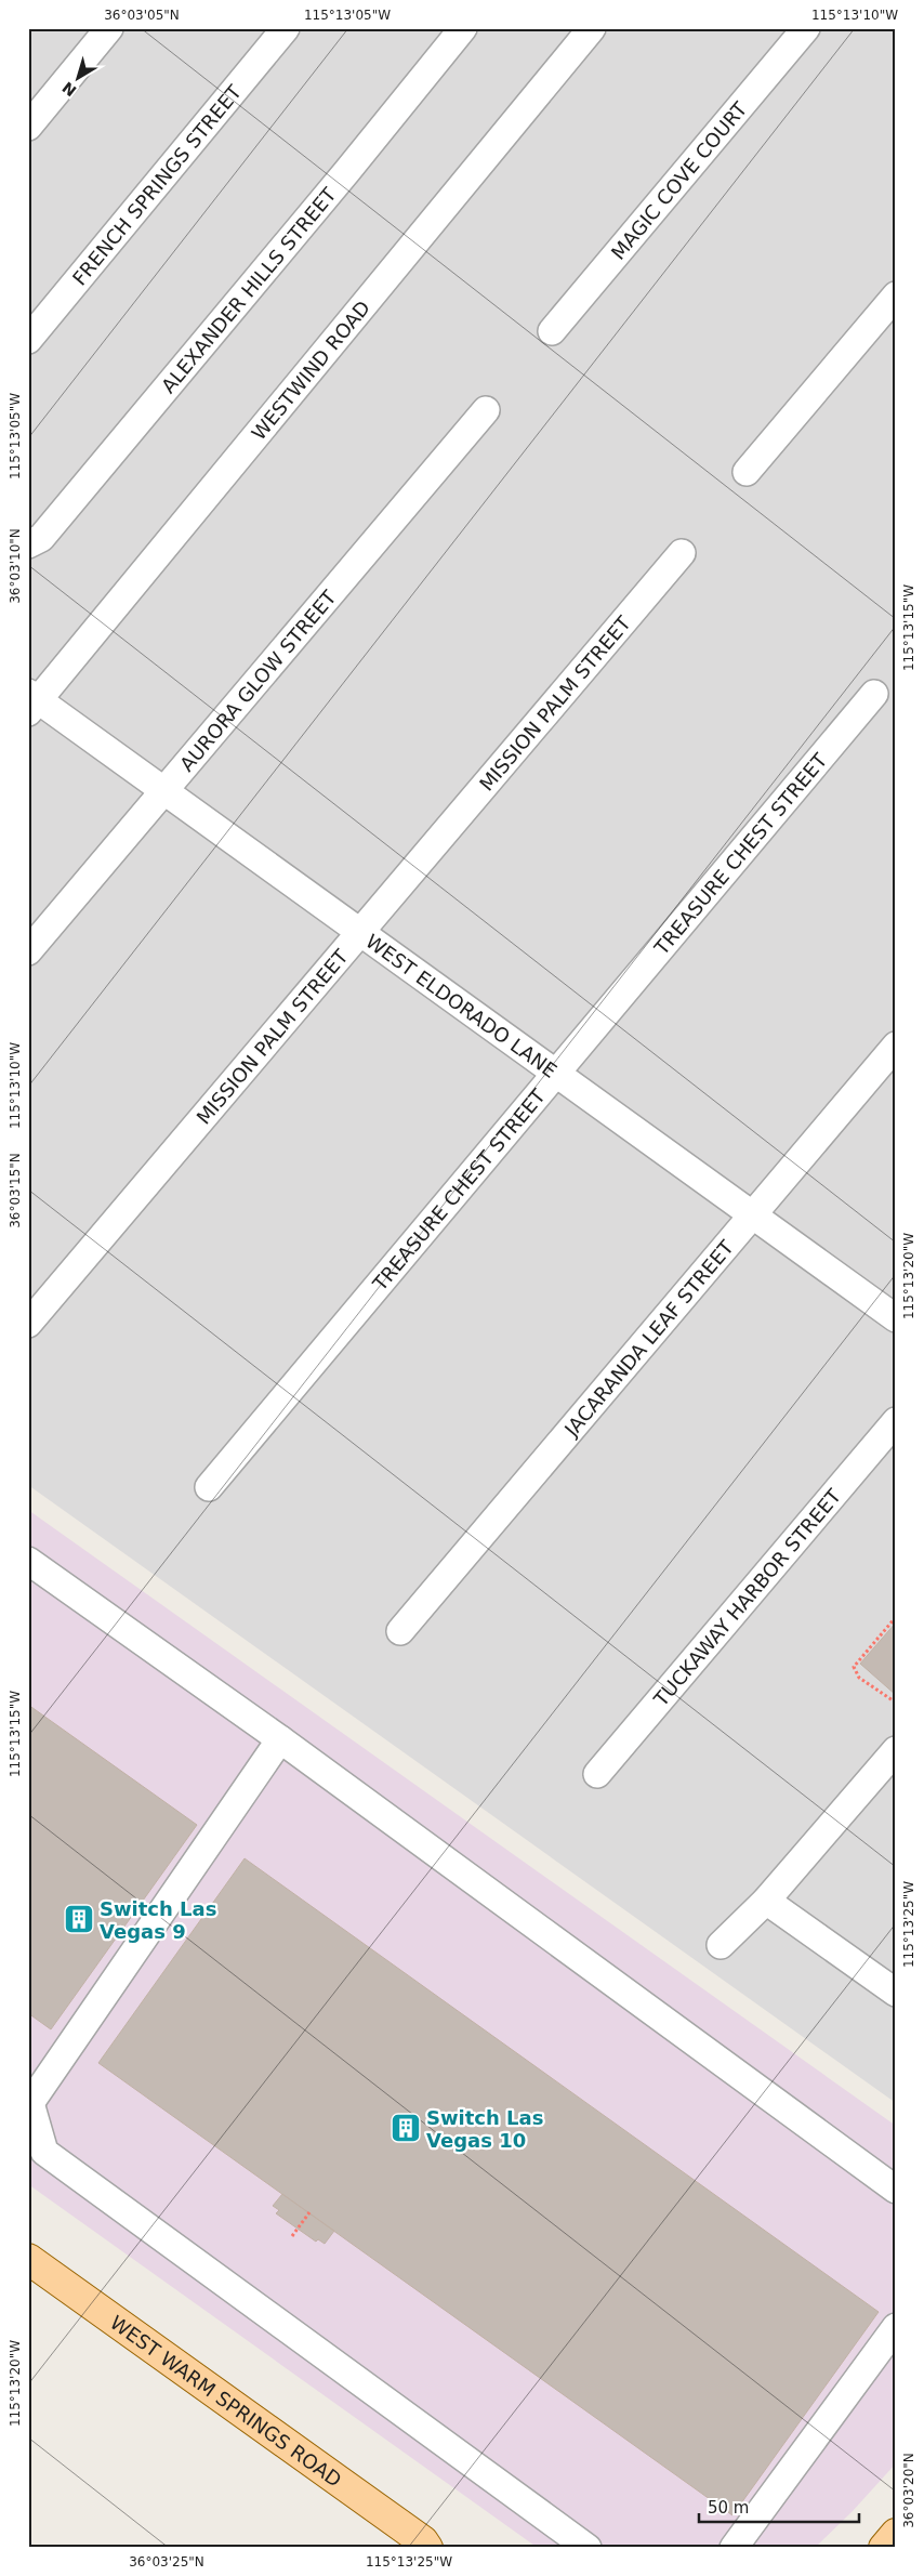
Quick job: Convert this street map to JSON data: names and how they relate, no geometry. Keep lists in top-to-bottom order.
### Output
{
  "streets": {
    "main road": ["WEST WARM SPRINGS ROAD"],
    "street": [
      "MAGIC COVE COURT",
      "FRENCH SPRINGS STREET",
      "ALEXANDER HILLS STREET",
      "WESTWIND ROAD",
      "AURORA GLOW STREET",
      "MISSION PALM STREET",
      "TREASURE CHEST STREET",
      "WEST ELDORADO LANE",
      "JACARANDA LEAF STREET",
      "TUCKAWAY HARBOR STREET"
    ]
  },
  "crossings": [
    ["WESTWIND ROAD", "WEST ELDORADO LANE"],
    ["AURORA GLOW STREET", "WEST ELDORADO LANE"],
    ["MISSION PALM STREET", "WEST ELDORADO LANE"],
    ["TREASURE CHEST STREET", "WEST ELDORADO LANE"],
    ["WEST ELDORADO LANE", "JACARANDA LEAF STREET"]
  ],
  "places": {
    "building": ["Switch Las Vegas 9", "Switch Las Vegas 10"]
  },
  "scale_bar": "50 m",
  "north": "bottom left",
  "coordinates": [
    "36°03'05\"N",
    "115°13'05\"W",
    "115°13'10\"W",
    "36°03'10\"N",
    "115°13'15\"W",
    "36°03'15\"N",
    "115°13'20\"W",
    "115°13'25\"W",
    "36°03'20\"N",
    "36°03'25\"N"
  ]
}
